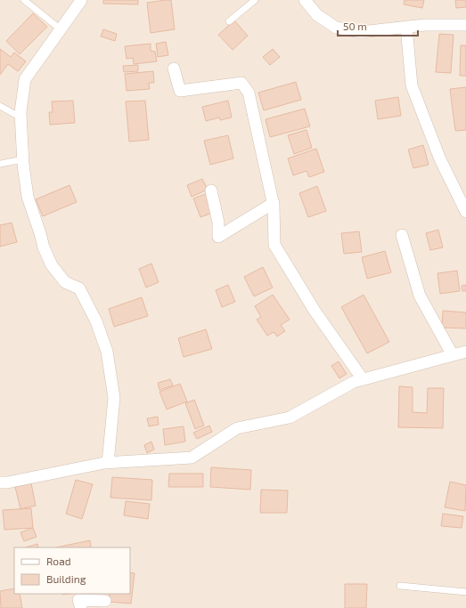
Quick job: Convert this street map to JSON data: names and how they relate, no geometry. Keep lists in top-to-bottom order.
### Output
{
  "legend": ["Road", "Building"],
  "scale_bar": "50 m"
}
